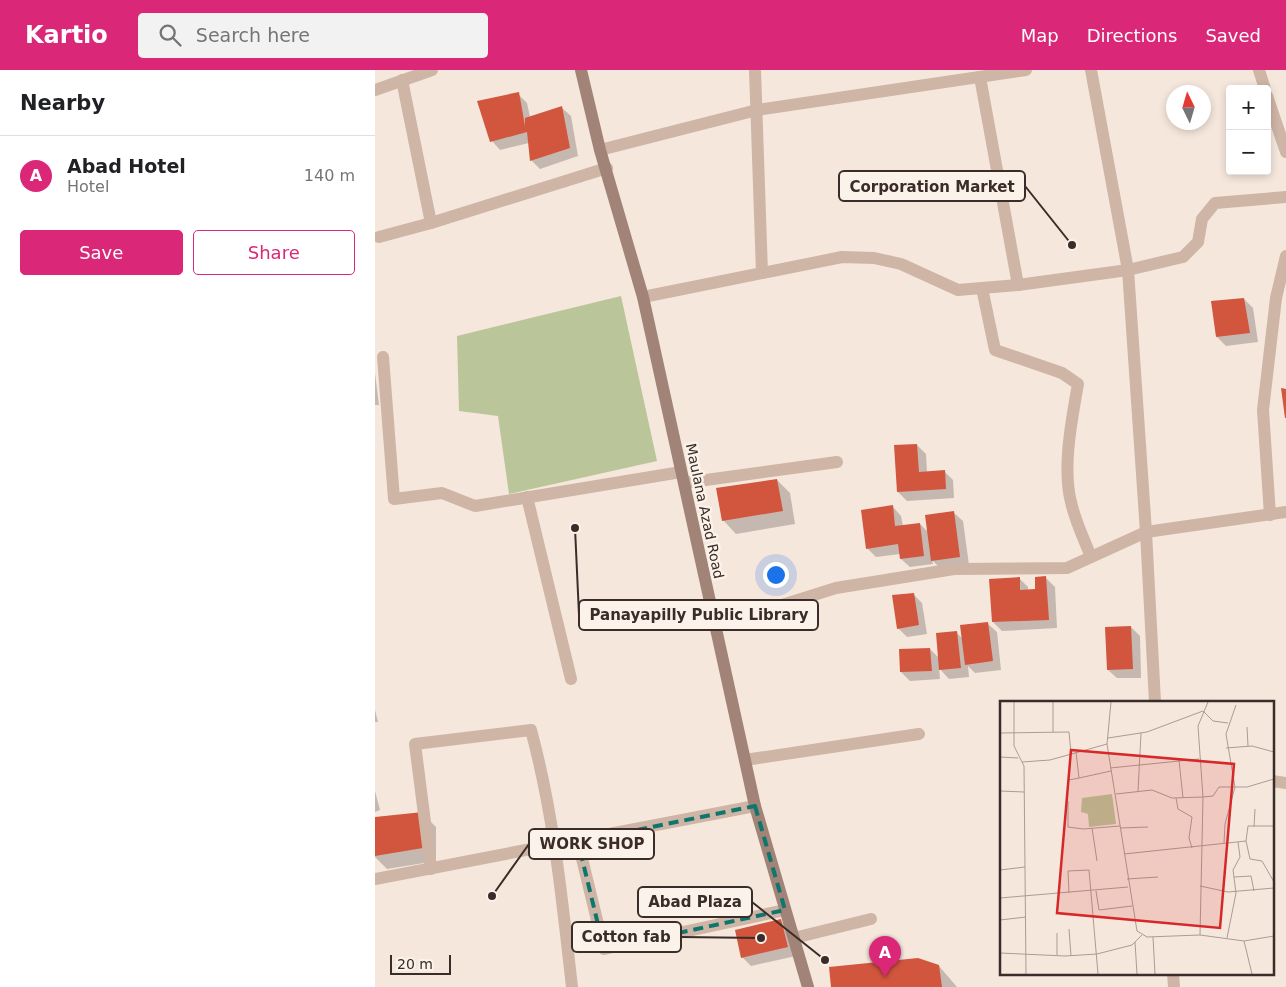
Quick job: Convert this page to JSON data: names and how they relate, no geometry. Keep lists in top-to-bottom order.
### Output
{
  "streets": {
    "main road": ["Maulana Azad Road"]
  },
  "places": [
    "Corporation Market",
    "Panayapilly Public Library",
    "WORK SHOP",
    "Cotton fab",
    "Abad Plaza"
  ],
  "scale_bar": "20 m",
  "north": "top",
  "page": {
    "header": "Kartio",
    "search": "Search here",
    "nav": ["Map", "Directions", "Saved"],
    "heading": "Nearby",
    "map_buttons": ["+", "−"],
    "list": [
      {
        "mark": "A",
        "name": "Abad Hotel",
        "note": "Hotel",
        "value": "140 m"
      }
    ],
    "buttons": ["Save", "Share"],
    "pins": "A",
    "scale": "20 m"
  }
}
